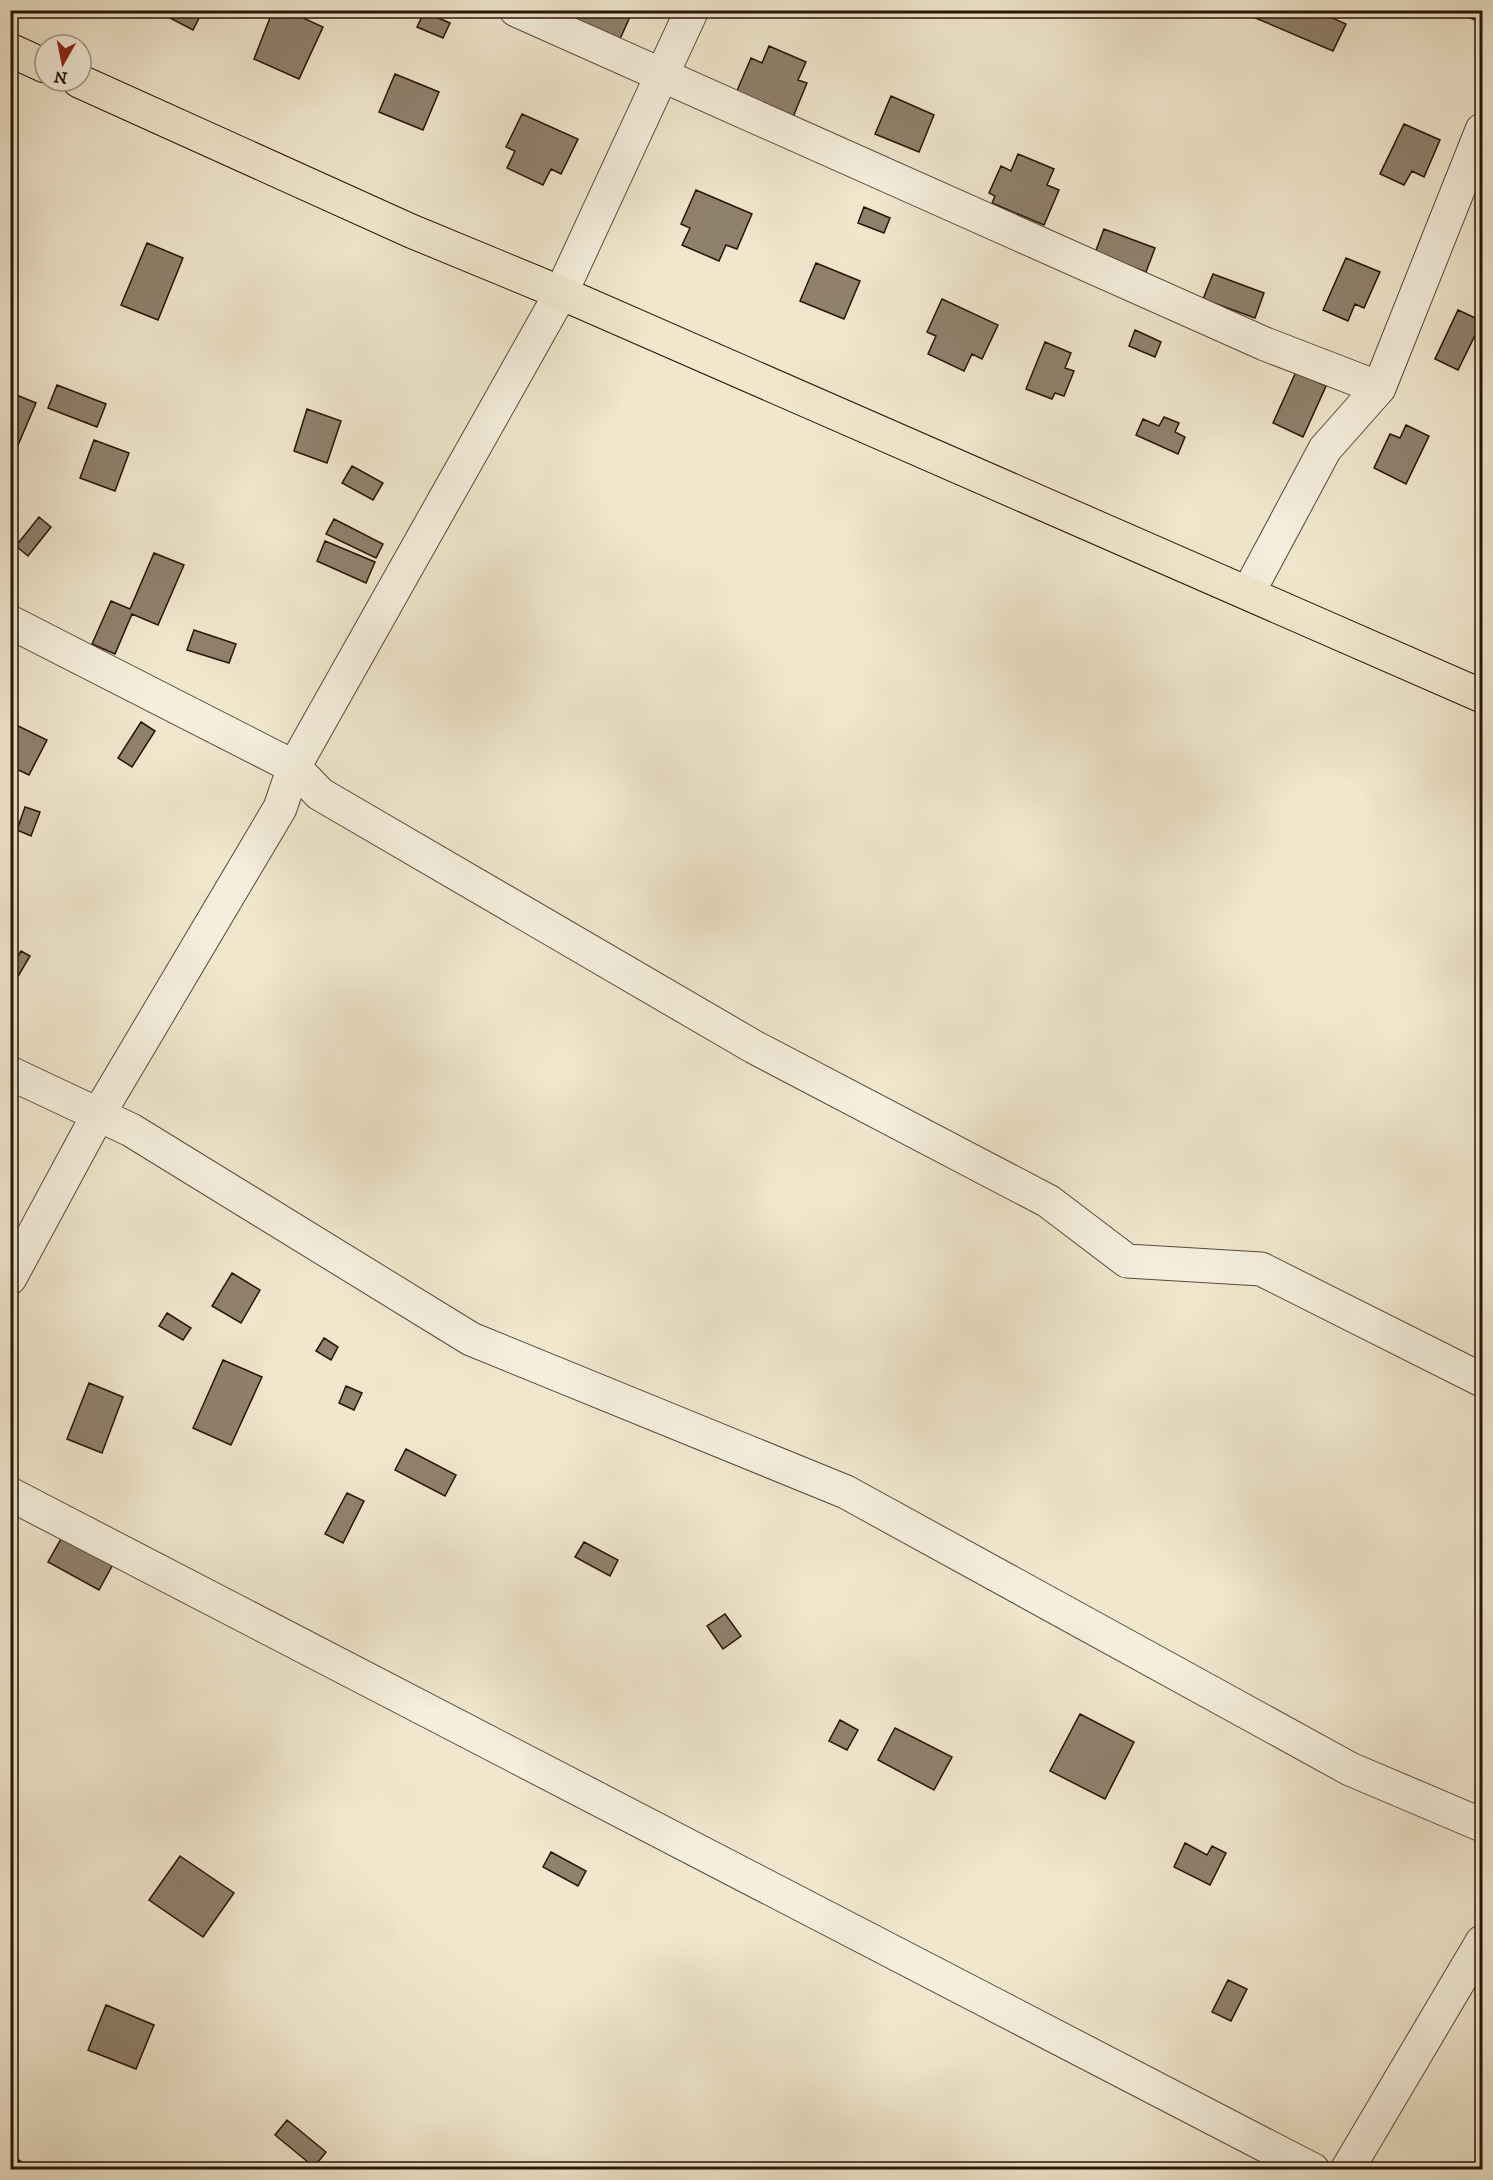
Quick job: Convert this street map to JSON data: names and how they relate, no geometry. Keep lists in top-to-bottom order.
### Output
{
  "north": "bottom"
}
